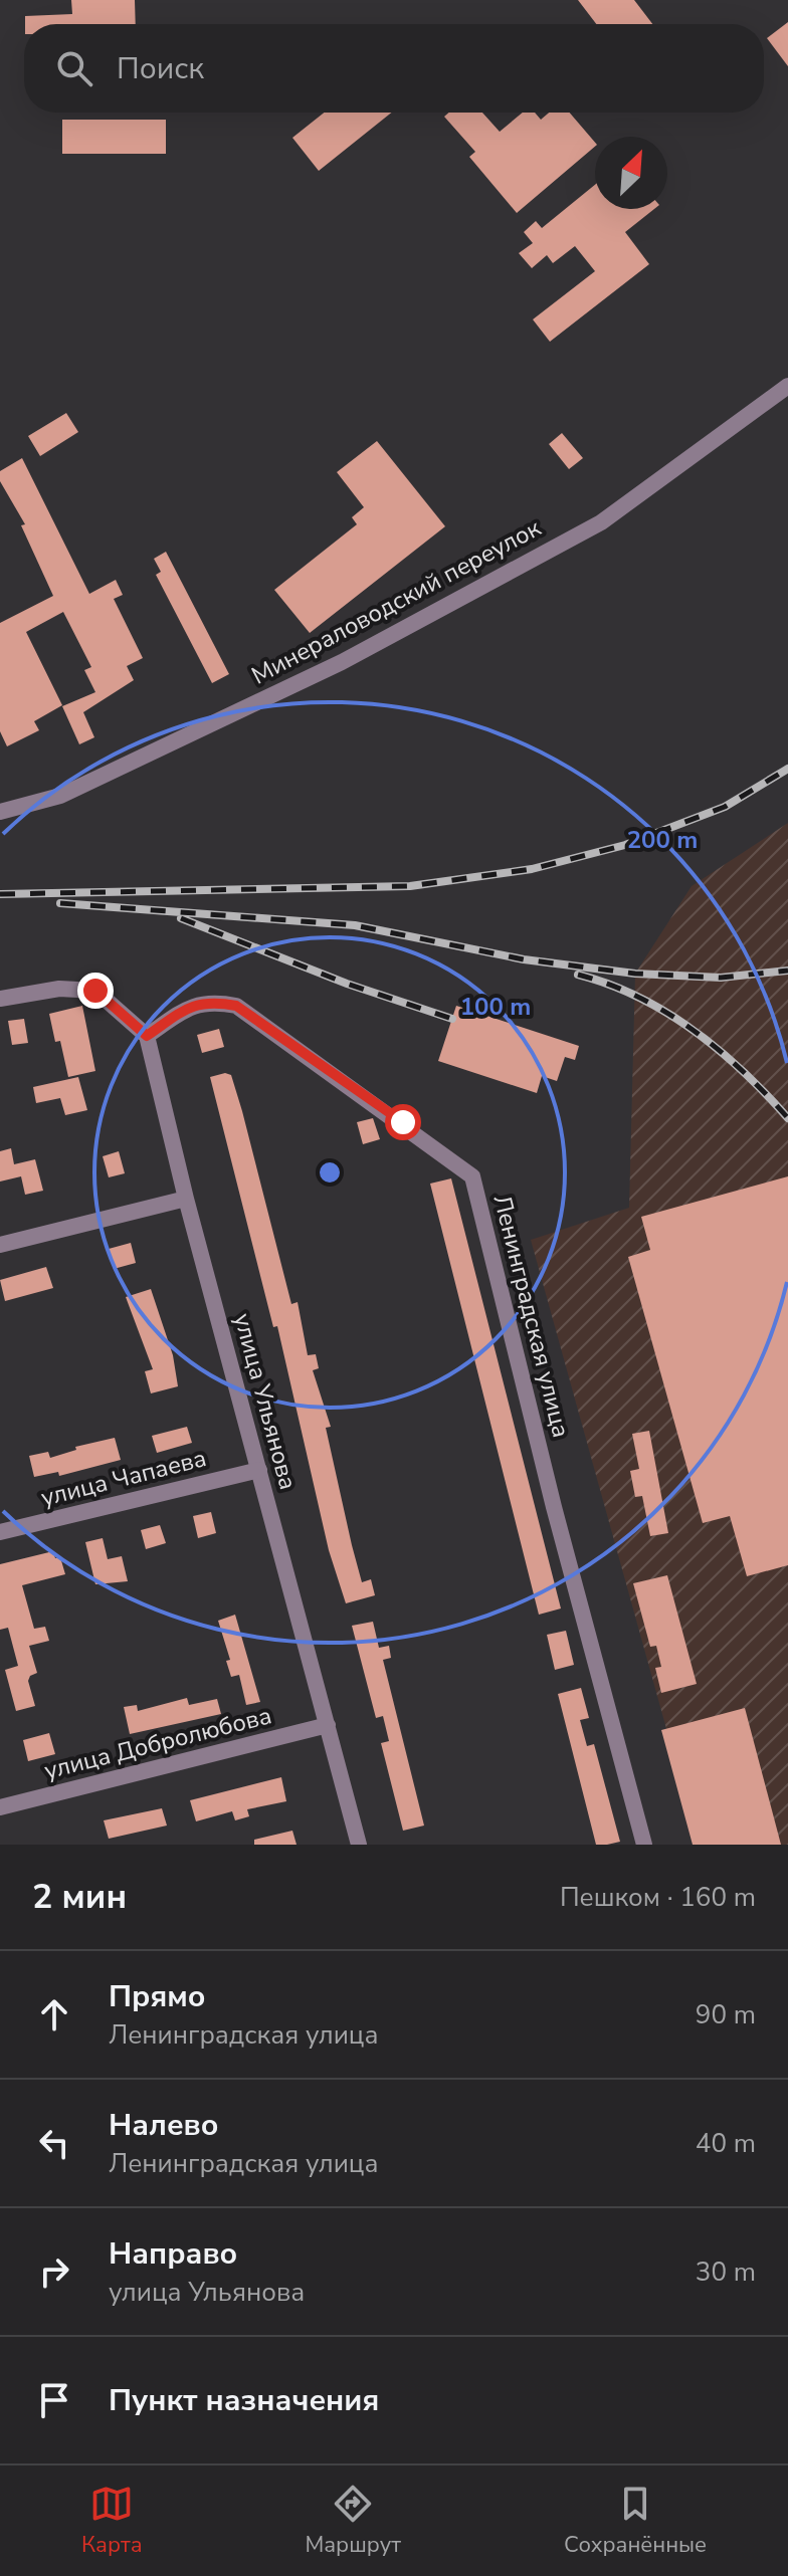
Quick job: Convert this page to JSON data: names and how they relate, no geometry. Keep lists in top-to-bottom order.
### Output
{
  "streets": {
    "street": [
      "Минераловодский переулок",
      "Ленинградская улица",
      "улица Ульянова",
      "улица Чапаева",
      "улица Добролюбова"
    ]
  },
  "crossings": [
    ["Ленинградская улица", "улица Ульянова"],
    ["улица Ульянова", "улица Чапаева"],
    ["улица Ульянова", "улица Добролюбова"]
  ],
  "north": "top right",
  "page": {
    "search": "Поиск",
    "heading": ["2 мин", "Пешком · 160 m"],
    "list": [
      ["Прямо", "Ленинградская улица", "90 m"],
      ["Налево", "Ленинградская улица", "40 m"],
      ["Направо", "улица Ульянова", "30 m"],
      "Пункт назначения"
    ],
    "nav": ["Карта", "Маршрут", "Сохранённые"]
  },
  "rings": ["200 m", "100 m"]
}
